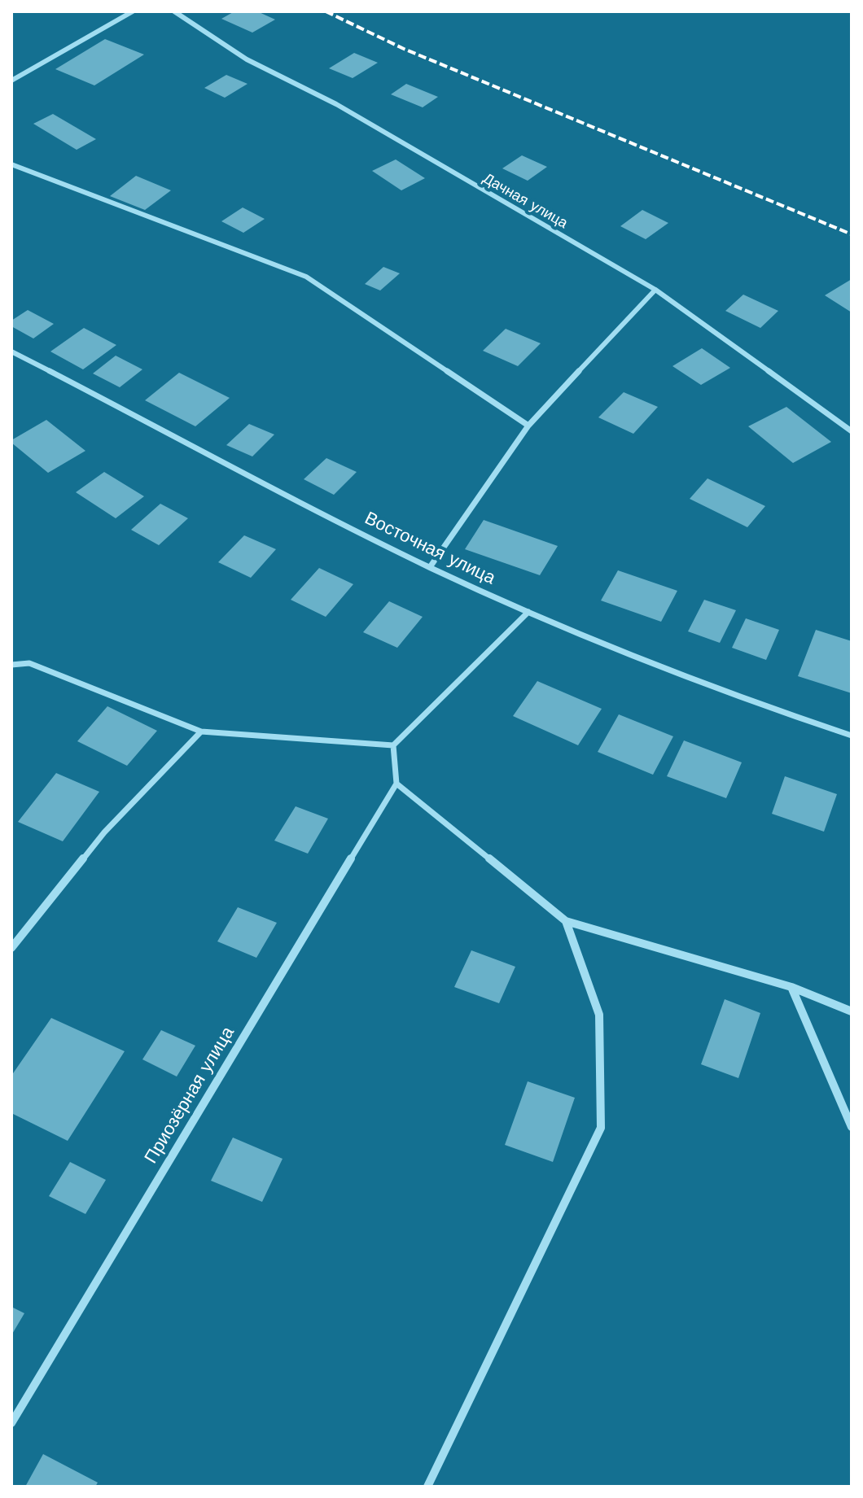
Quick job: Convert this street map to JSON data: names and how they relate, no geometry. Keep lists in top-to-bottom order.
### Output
{
  "streets": {
    "street": ["Дачная улица", "Восточная улица", "Приозёрная улица"]
  }
}
